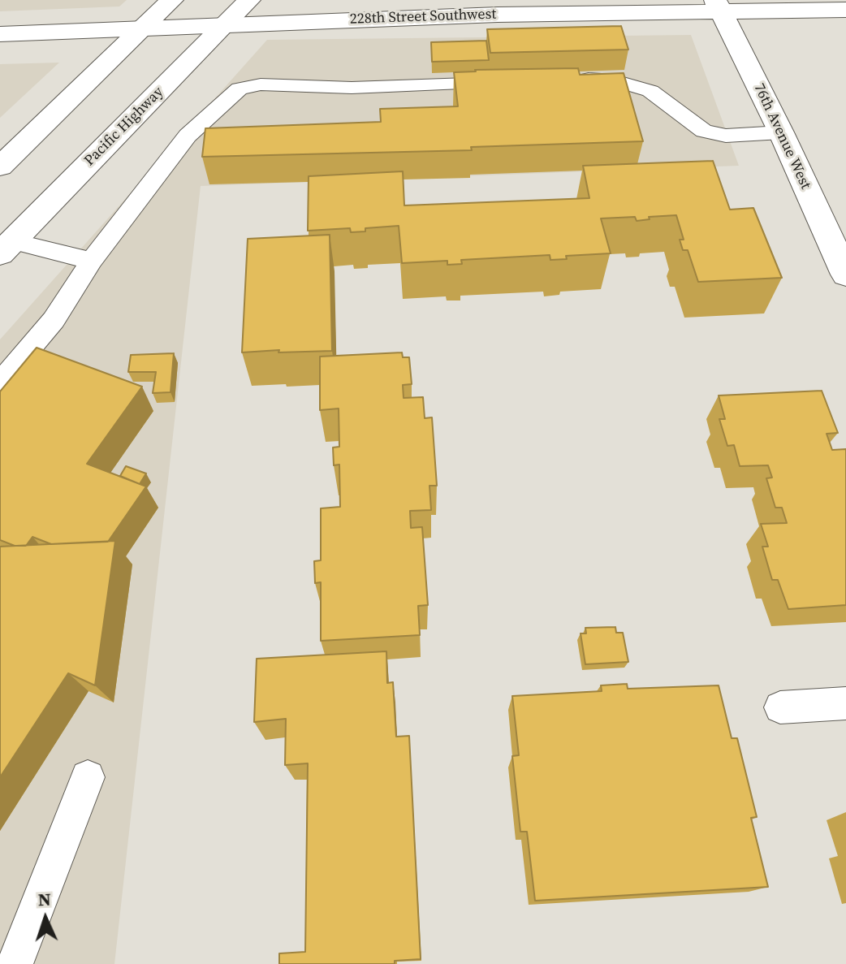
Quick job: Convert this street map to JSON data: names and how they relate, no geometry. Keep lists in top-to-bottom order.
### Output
{
  "streets": {
    "main road": ["228th Street Southwest", "Pacific Highway", "76th Avenue West"]
  },
  "crossings": [
    ["228th Street Southwest", "Pacific Highway"],
    ["228th Street Southwest", "76th Avenue West"]
  ],
  "north": "top"
}
